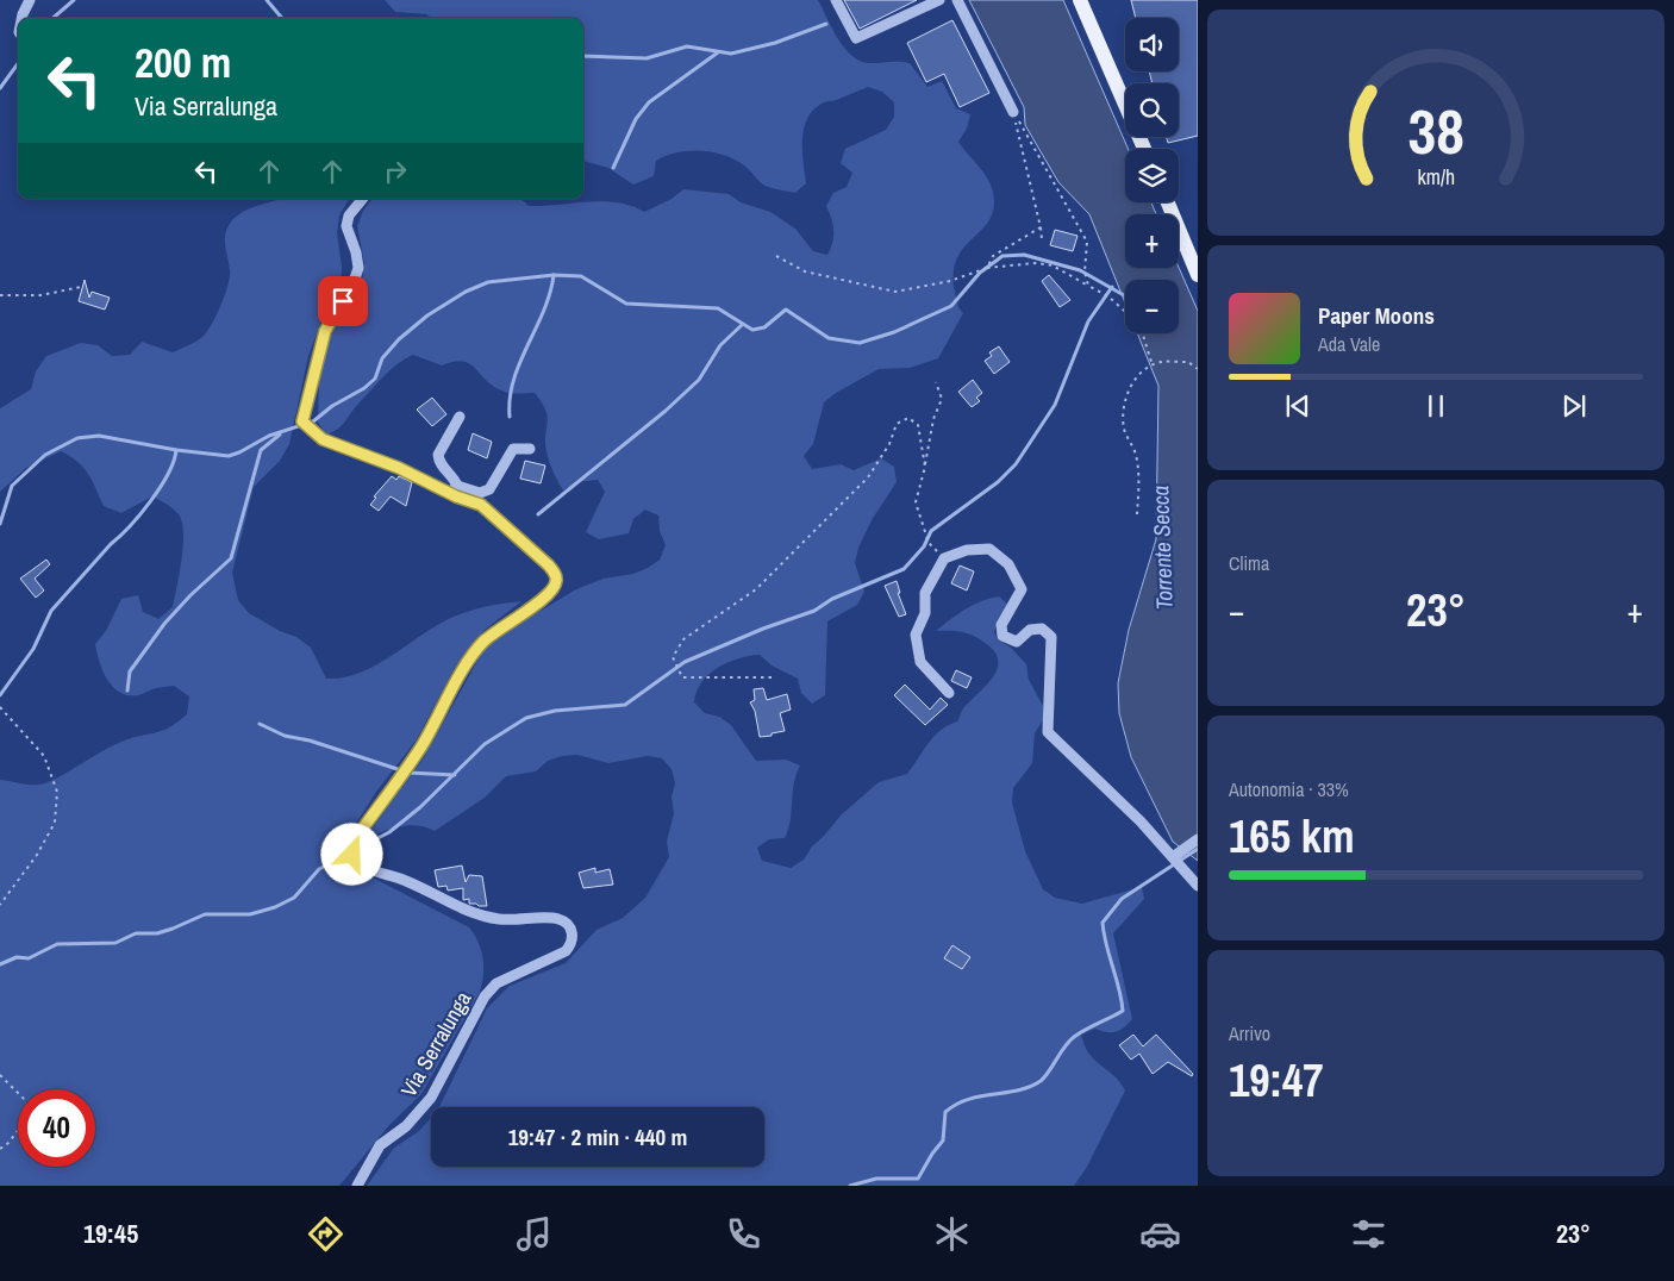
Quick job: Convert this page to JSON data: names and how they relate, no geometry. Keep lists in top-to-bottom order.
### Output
{
  "streets": {
    "street": ["Via Serralunga"]
  },
  "water": ["Torrente Secca"],
  "page": {
    "map_buttons": ["+", "−"],
    "turn": ["200 m", "Via Serralunga"],
    "song": ["Paper Moons", "Ada Vale"],
    "tile": [
      "Clima",
      ["Autonomia · 33%", "165 km"],
      ["Arrivo", "19:47"]
    ],
    "heat": ["−", "23°", "+"],
    "limit": "40",
    "trip": "19:47 · 2 min · 440 m",
    "tabs": ["19:45", "23°"],
    "gauge": ["38", "km/h"]
  }
}
